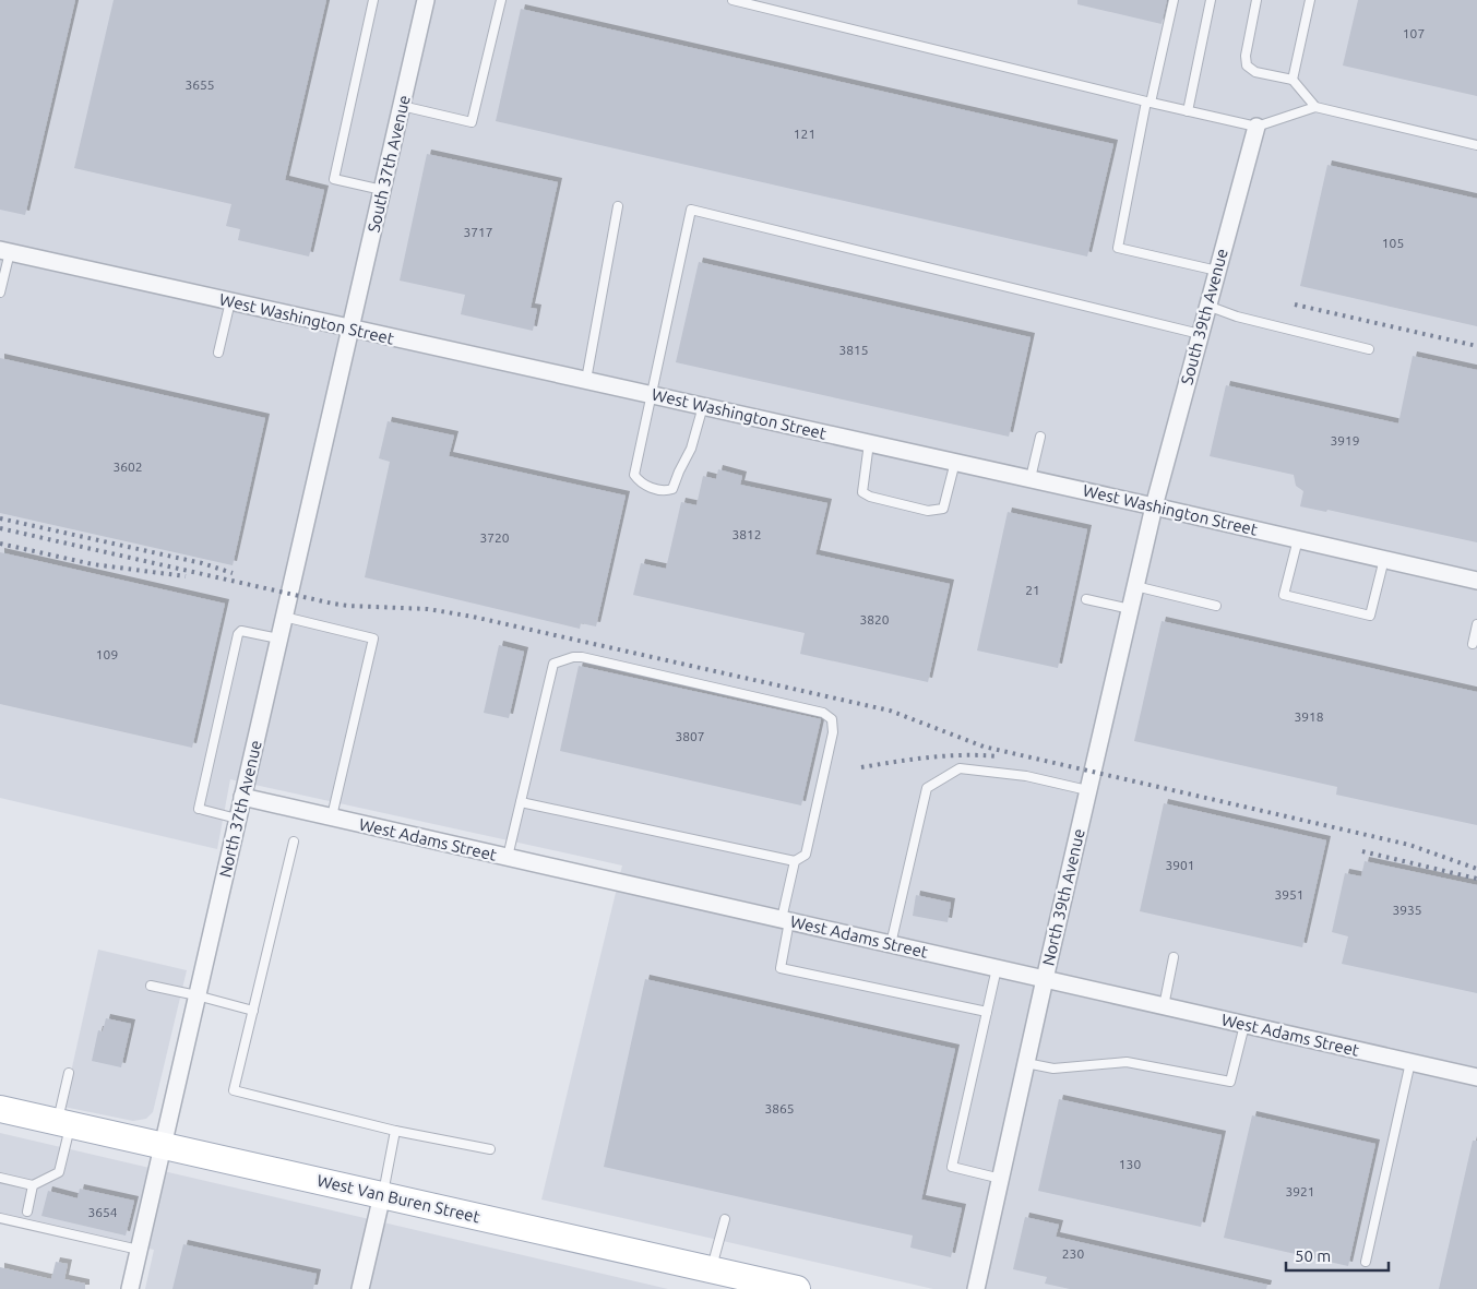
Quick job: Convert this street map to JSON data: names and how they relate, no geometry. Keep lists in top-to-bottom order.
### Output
{
  "streets": {
    "main road": ["West Van Buren Street"],
    "street": [
      "South 37th Avenue",
      "South 39th Avenue",
      "West Washington Street",
      "North 37th Avenue",
      "West Adams Street",
      "North 39th Avenue"
    ]
  },
  "crossings": [
    ["South 37th Avenue", "West Washington Street"],
    ["South 37th Avenue", "North 37th Avenue"],
    ["South 39th Avenue", "West Washington Street"],
    ["South 39th Avenue", "North 39th Avenue"],
    ["West Washington Street", "North 37th Avenue"],
    ["West Washington Street", "North 39th Avenue"],
    ["North 37th Avenue", "West Adams Street"],
    ["North 37th Avenue", "West Van Buren Street"],
    ["West Adams Street", "North 39th Avenue"]
  ],
  "house_numbers": [
    "107",
    "3655",
    "121",
    "3717",
    "105",
    "3815",
    "3919",
    "3602",
    "3812",
    "3720",
    "21",
    "3820",
    "109",
    "3918",
    "3807",
    "3901",
    "3951",
    "3935",
    "3865",
    "130",
    "3921",
    "3654",
    "230"
  ],
  "scale_bar": "50 m"
}
